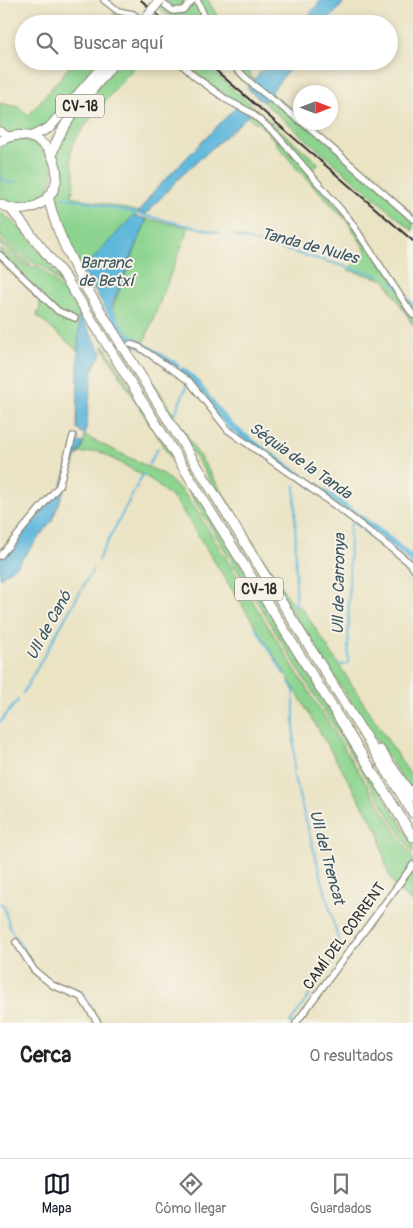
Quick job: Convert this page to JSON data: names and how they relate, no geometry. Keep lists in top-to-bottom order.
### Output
{
  "streets": {
    "main road": ["CV-18"],
    "street": ["CAMÍ DEL CORRENT"]
  },
  "water": [
    "Tanda de Nules",
    "Barranc de Betxí",
    "Séquia de la Tanda",
    "Ull de Carronya",
    "Ull de Canó",
    "Ull del Trencat"
  ],
  "north": "right",
  "page": {
    "search": "Buscar aquí",
    "heading": ["Cerca", "0 resultados"],
    "nav": ["Mapa", "Cómo llegar", "Guardados"]
  }
}
